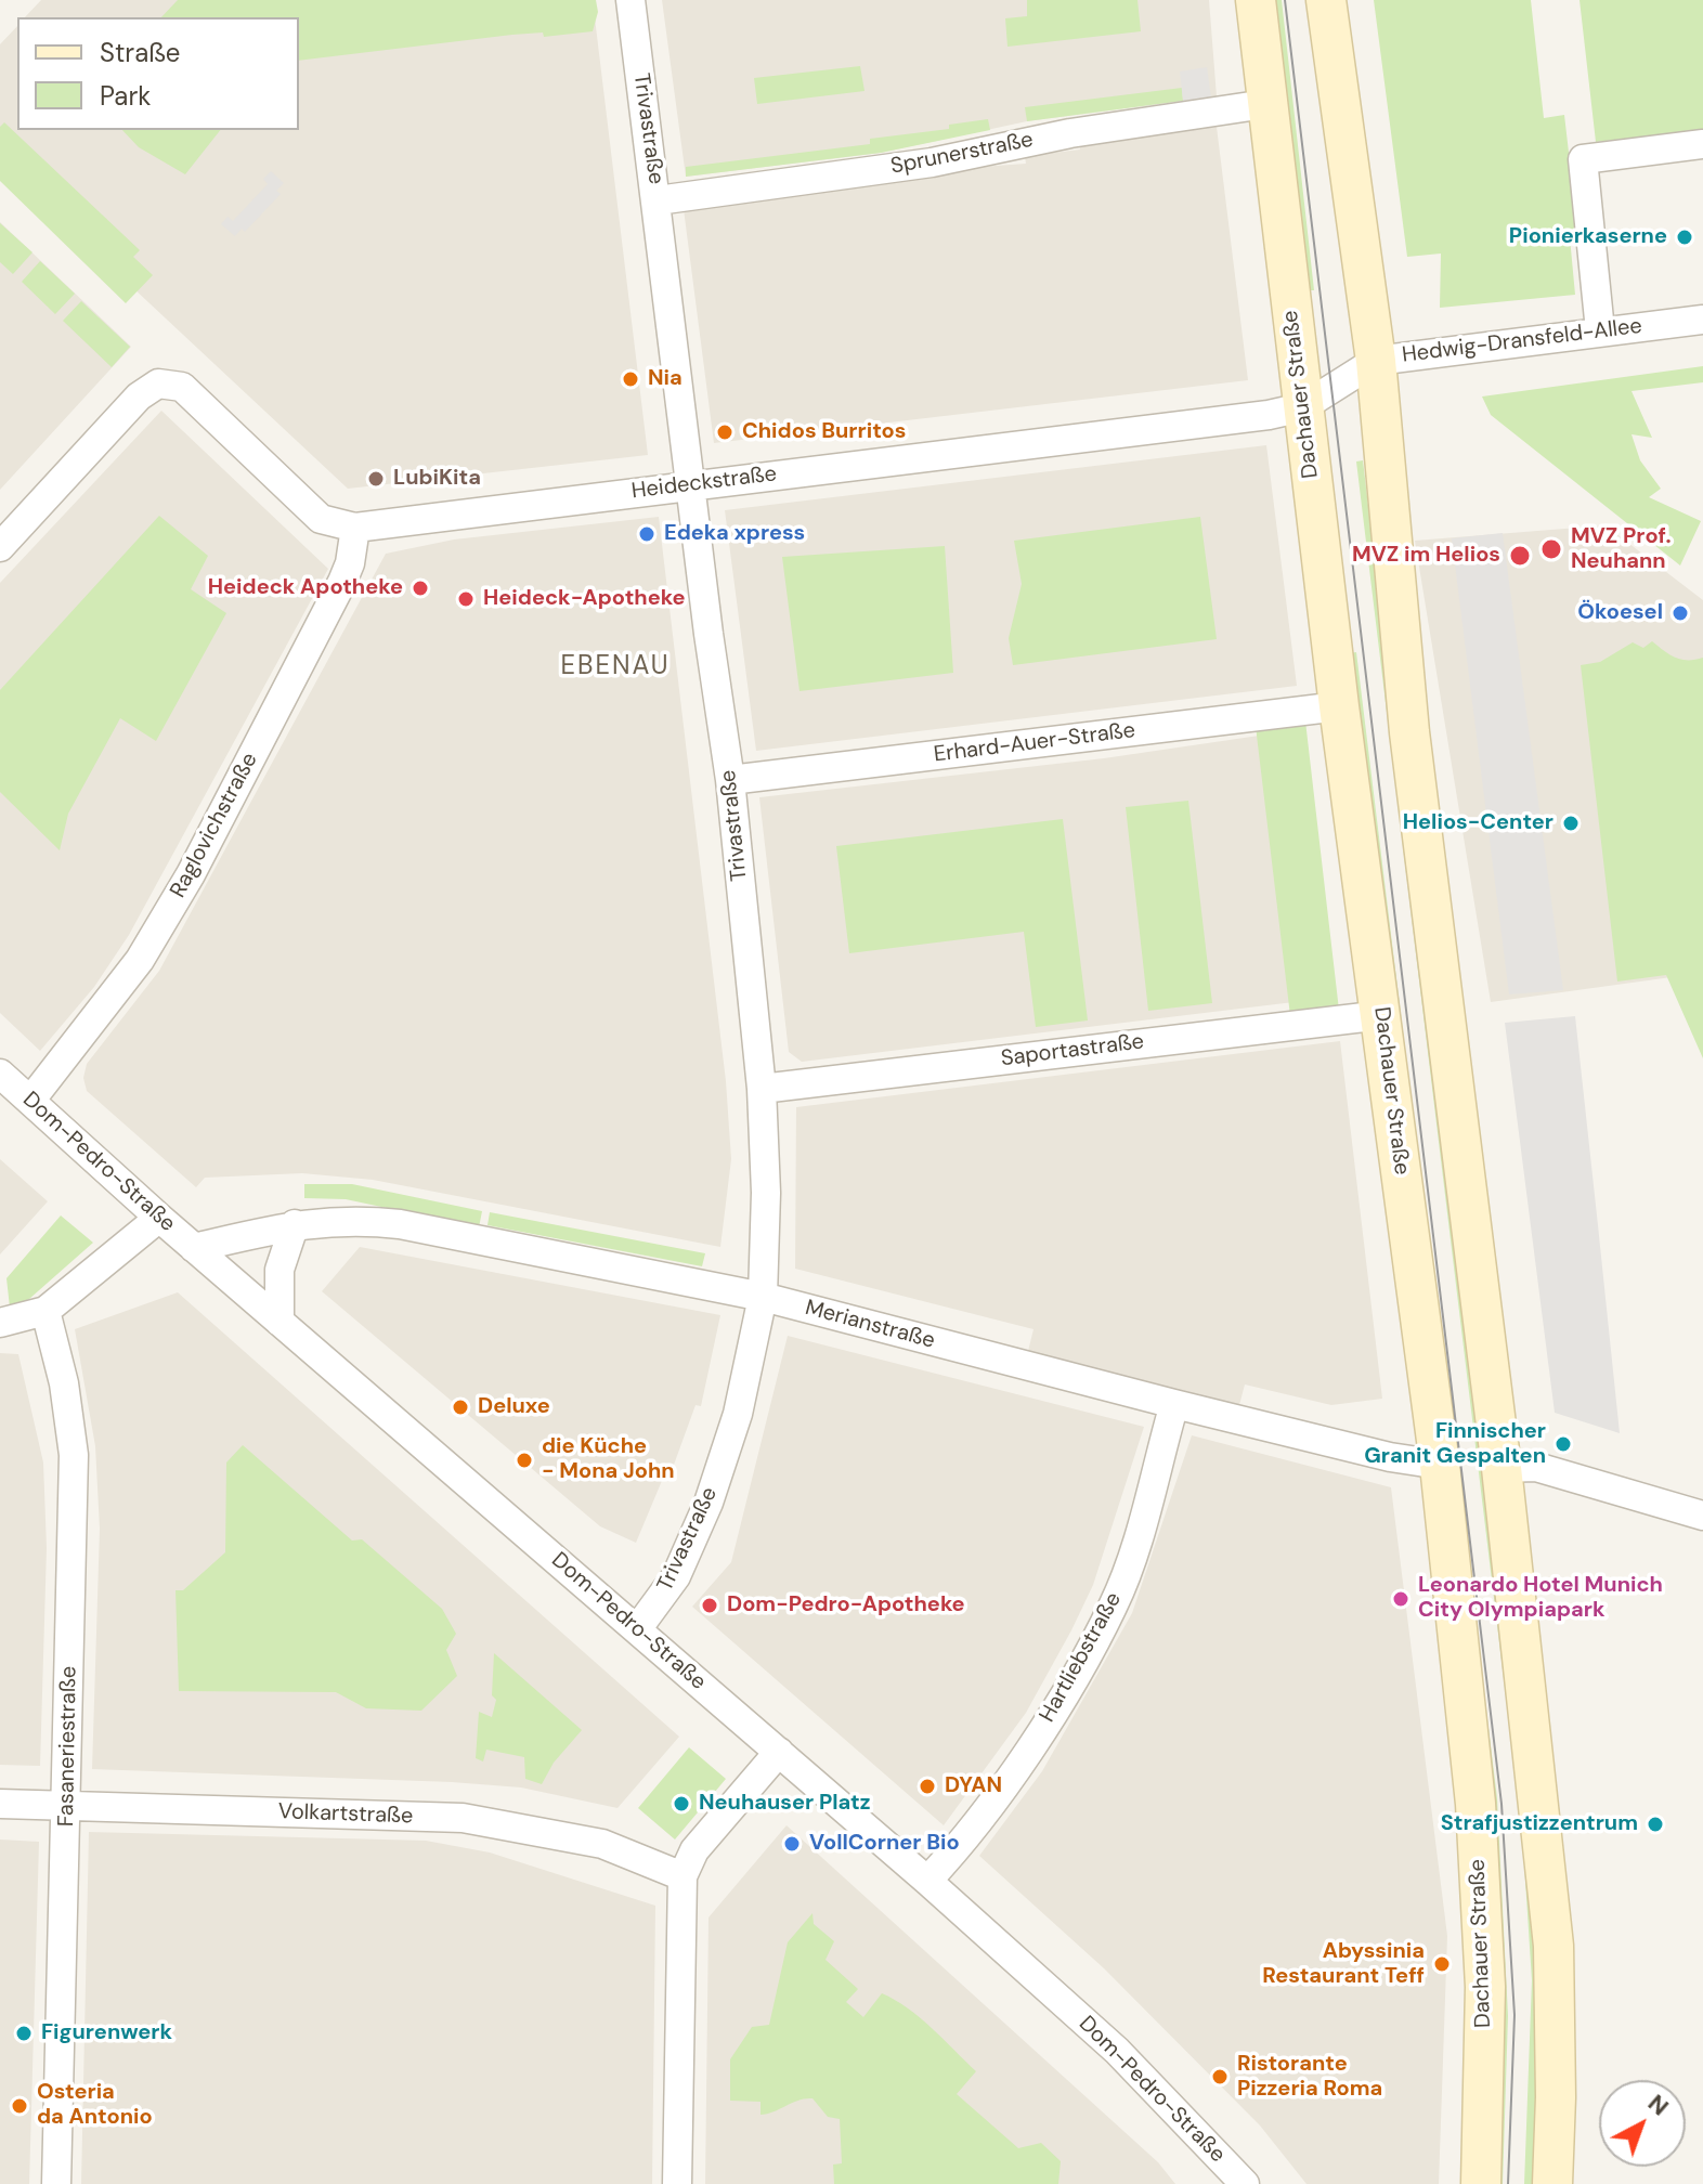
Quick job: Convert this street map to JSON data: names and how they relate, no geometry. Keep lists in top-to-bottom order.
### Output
{
  "streets": {
    "main road": ["Dachauer Straße"],
    "street": [
      "Trivastraße",
      "Sprunerstraße",
      "Hedwig-Dransfeld-Allee",
      "Heideckstraße",
      "Erhard-Auer-Straße",
      "Raglovichstraße",
      "Saportastraße",
      "Dom-Pedro-Straße",
      "Merianstraße",
      "Hartliebstraße",
      "Fasaneriestraße",
      "Volkartstraße"
    ]
  },
  "crossings": [
    ["Trivastraße", "Sprunerstraße"],
    ["Trivastraße", "Heideckstraße"],
    ["Trivastraße", "Erhard-Auer-Straße"],
    ["Trivastraße", "Saportastraße"],
    ["Trivastraße", "Dom-Pedro-Straße"],
    ["Trivastraße", "Merianstraße"],
    ["Sprunerstraße", "Dachauer Straße"],
    ["Hedwig-Dransfeld-Allee", "Dachauer Straße"],
    ["Hedwig-Dransfeld-Allee", "Heideckstraße"],
    ["Dachauer Straße", "Heideckstraße"],
    ["Dachauer Straße", "Erhard-Auer-Straße"],
    ["Dachauer Straße", "Saportastraße"],
    ["Dachauer Straße", "Merianstraße"],
    ["Heideckstraße", "Raglovichstraße"],
    ["Raglovichstraße", "Dom-Pedro-Straße"],
    ["Dom-Pedro-Straße", "Merianstraße"],
    ["Dom-Pedro-Straße", "Hartliebstraße"],
    ["Merianstraße", "Hartliebstraße"],
    ["Fasaneriestraße", "Volkartstraße"]
  ],
  "districts": ["EBENAU"],
  "places": [
    "Pionierkaserne",
    "Nia",
    "Chidos Burritos",
    "LubiKita",
    "Edeka xpress",
    "MVZ Prof. Neuhann",
    "MVZ im Helios",
    "Heideck Apotheke",
    "Heideck-Apotheke",
    "Ökoesel",
    "Helios-Center",
    "Deluxe",
    "Finnischer Granit Gespalten",
    "die Küche - Mona John",
    "Leonardo Hotel Munich City Olympiapark",
    "Dom-Pedro-Apotheke",
    "DYAN",
    "Neuhauser Platz",
    "Strafjustizzentrum",
    "VollCorner Bio",
    "Abyssinia Restaurant Teff",
    "Figurenwerk",
    "Ristorante Pizzeria Roma",
    "Osteria da Antonio"
  ],
  "legend": ["Straße", "Park"],
  "north": "top right"
}
